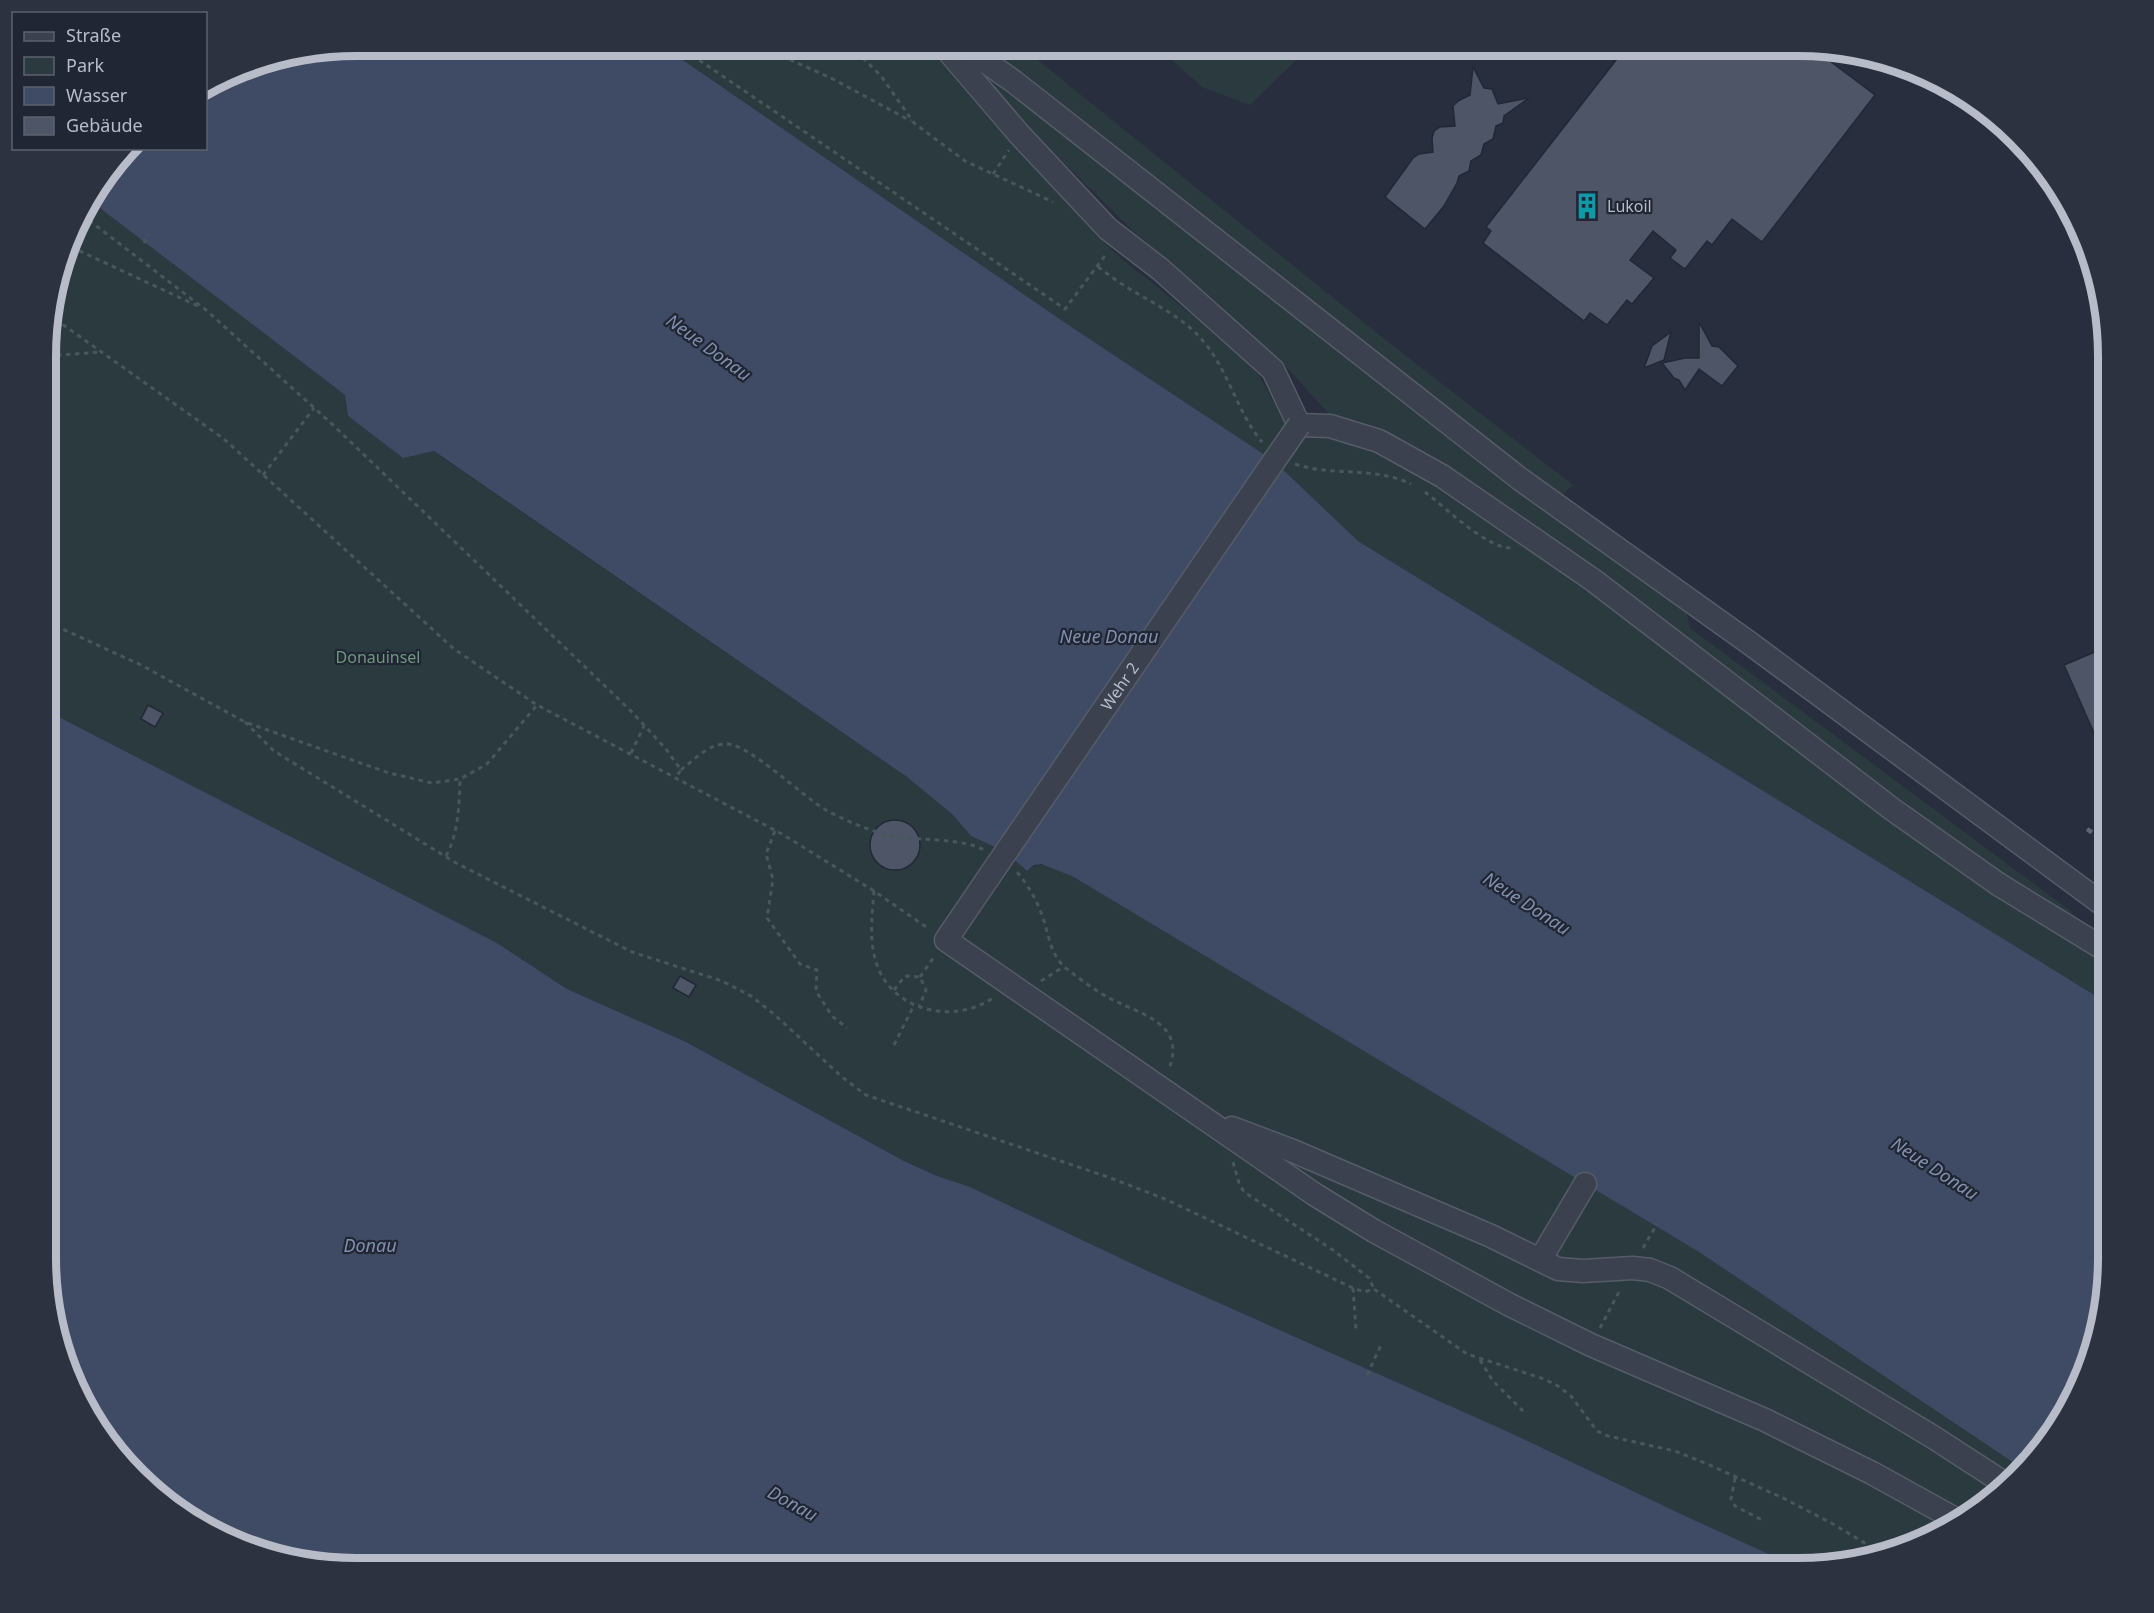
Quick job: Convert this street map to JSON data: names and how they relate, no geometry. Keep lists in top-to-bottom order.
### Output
{
  "streets": {
    "lane": ["Wehr 2"]
  },
  "water": ["Neue Donau", "Donau"],
  "parks": ["Donauinsel"],
  "places": {
    "building": ["Lukoil"]
  },
  "legend": [
    "Straße",
    "Park",
    "Wasser",
    "Gebäude"
  ]
}
